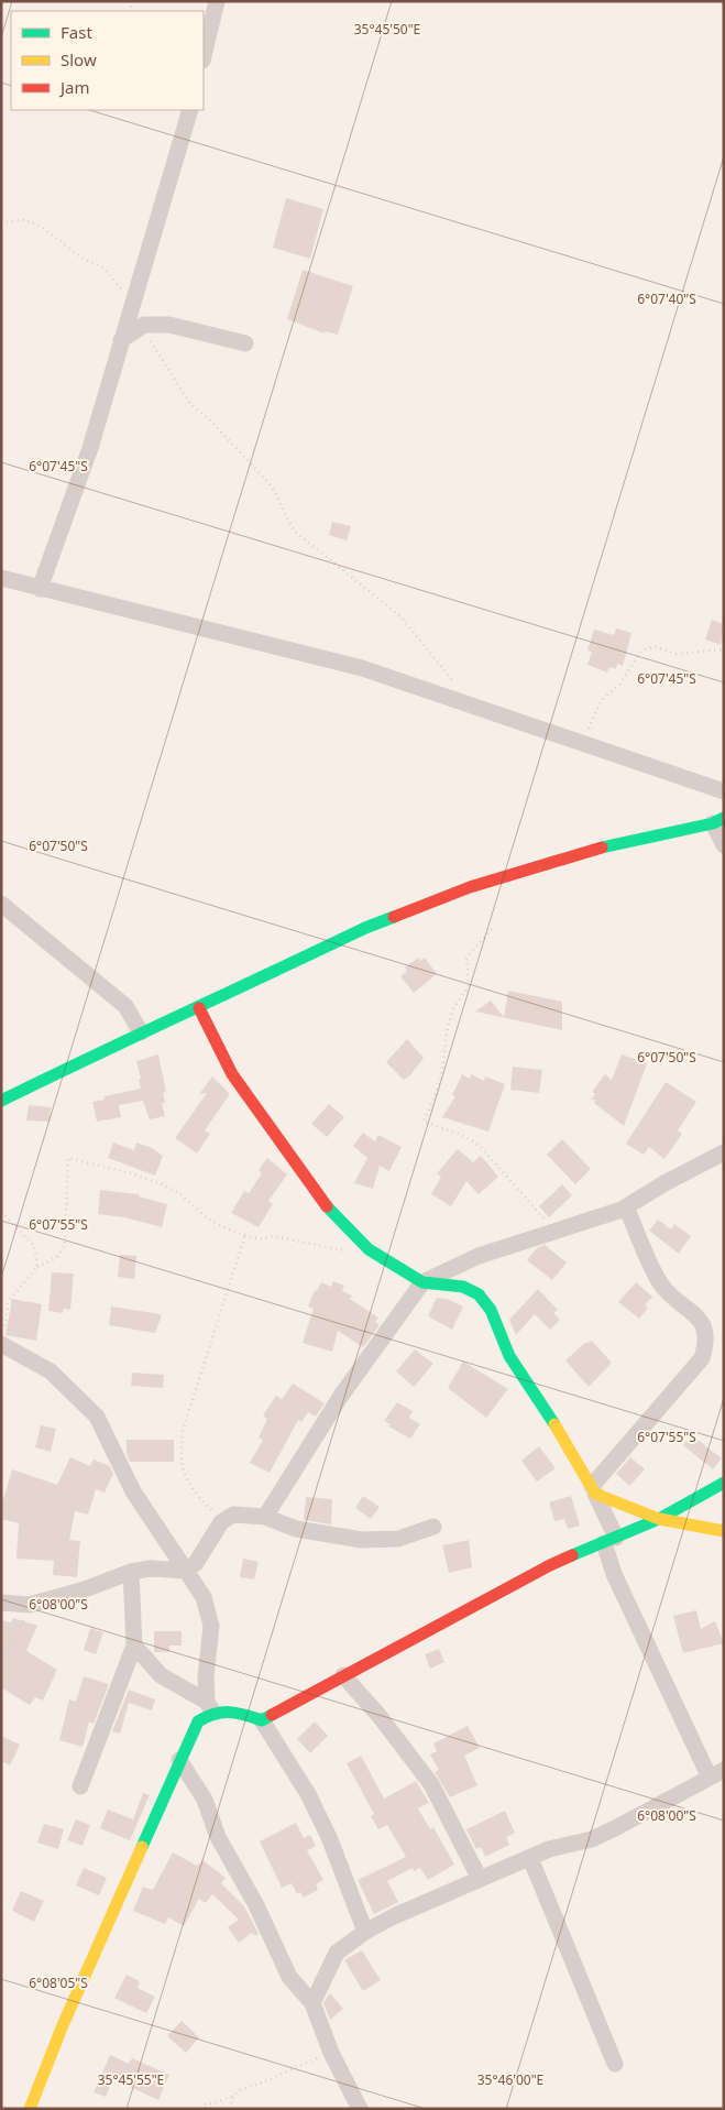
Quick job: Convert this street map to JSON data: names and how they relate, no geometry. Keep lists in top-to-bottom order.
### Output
{
  "legend": ["Fast", "Slow", "Jam"],
  "coordinates": [
    "35°45'50\"E",
    "6°07'40\"S",
    "6°07'45\"S",
    "6°07'50\"S",
    "6°07'55\"S",
    "6°08'00\"S",
    "6°08'05\"S",
    "35°45'55\"E",
    "35°46'00\"E"
  ]
}
